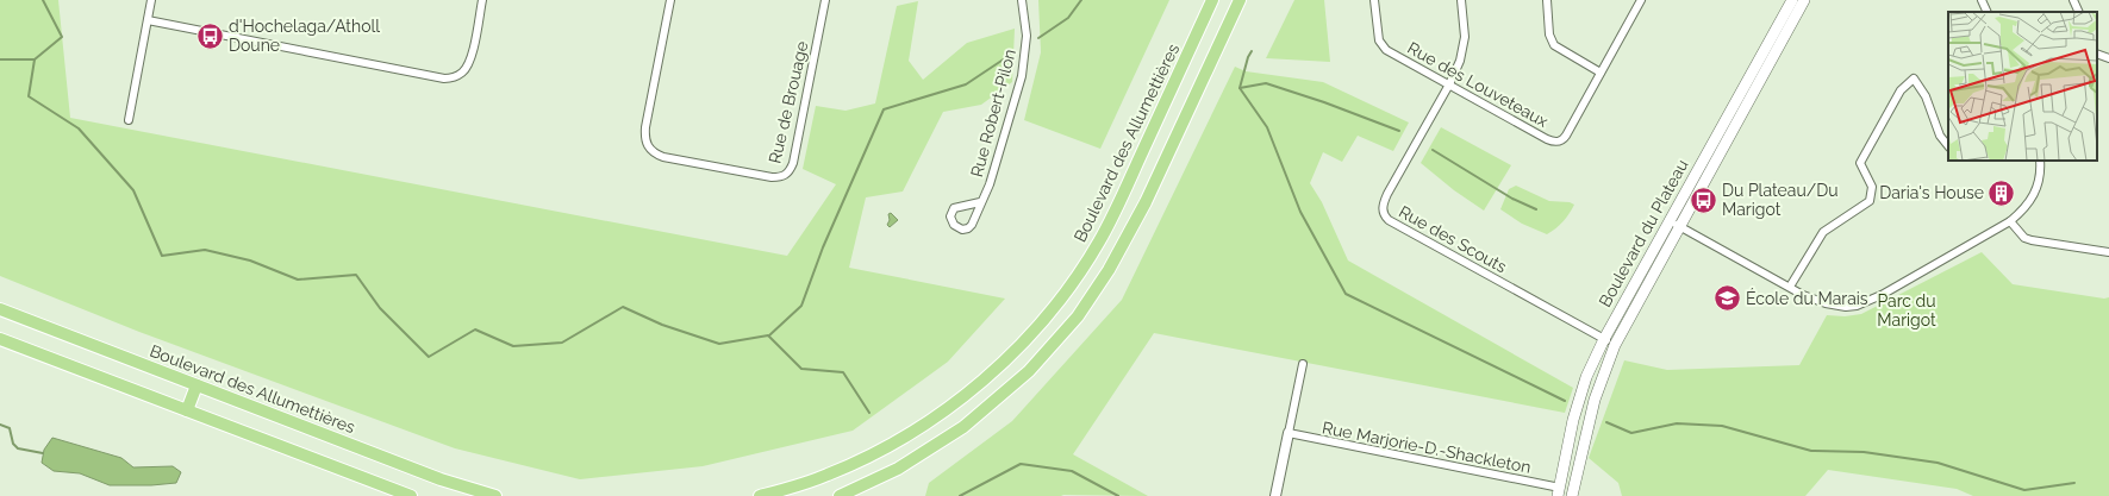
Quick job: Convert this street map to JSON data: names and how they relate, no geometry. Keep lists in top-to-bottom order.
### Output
{
  "streets": {
    "highway": ["Boulevard des Allumettières"],
    "main road": ["Boulevard du Plateau"],
    "street": [
      "Rue des Louveteaux",
      "Rue de Brouage",
      "Rue Robert-Pilon",
      "Rue des Scouts",
      "Rue Marjorie-D.-Shackleton"
    ]
  },
  "crossings": [
    ["Rue des Louveteaux", "Rue des Scouts"],
    ["Boulevard du Plateau", "Rue des Scouts"],
    ["Boulevard du Plateau", "Rue Marjorie-D.-Shackleton"]
  ],
  "parks": ["Parc du Marigot"],
  "places": {
    "bus stop": ["d'Hochelaga/Atholl Doune", "Du Plateau/Du Marigot"],
    "building": ["Daria's House"],
    "school or university": ["École du Marais"]
  }
}
